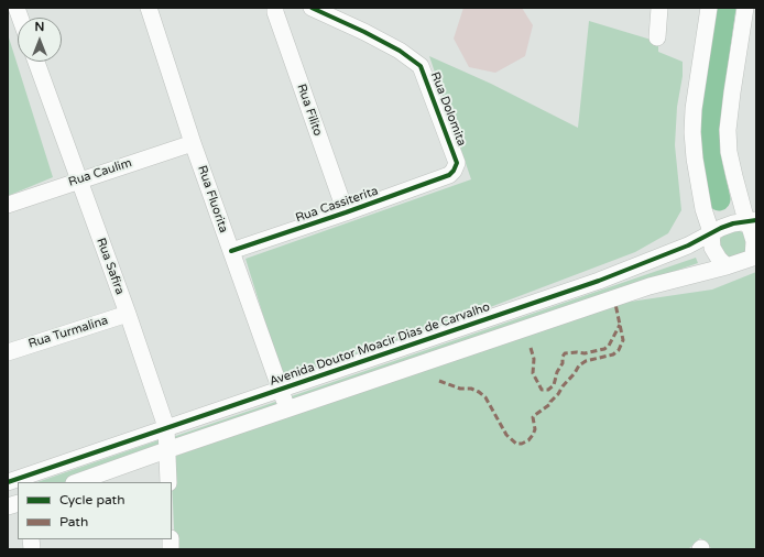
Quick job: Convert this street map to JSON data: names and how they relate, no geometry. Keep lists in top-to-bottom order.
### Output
{
  "streets": {
    "street": [
      "Rua Dolomita",
      "Rua Filito",
      "Rua Caulim",
      "Rua Fluorita",
      "Rua Cassiterita",
      "Rua Safira",
      "Rua Turmalina",
      "Avenida Doutor Moacir Dias de Carvalho"
    ]
  },
  "crossings": [
    ["Rua Dolomita", "Rua Cassiterita"],
    ["Rua Filito", "Rua Cassiterita"],
    ["Rua Caulim", "Rua Fluorita"],
    ["Rua Caulim", "Rua Safira"],
    ["Rua Fluorita", "Rua Cassiterita"],
    ["Rua Fluorita", "Avenida Doutor Moacir Dias de Carvalho"],
    ["Rua Safira", "Rua Turmalina"],
    ["Rua Safira", "Avenida Doutor Moacir Dias de Carvalho"]
  ],
  "legend": ["Cycle path", "Path"],
  "north": "top"
}
